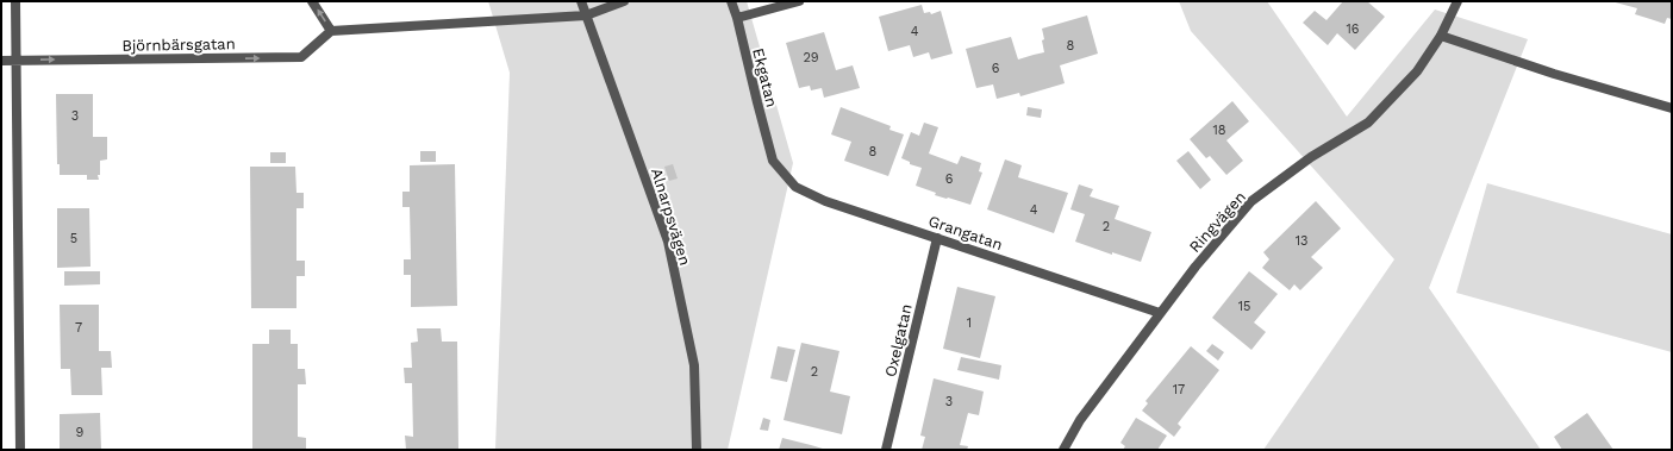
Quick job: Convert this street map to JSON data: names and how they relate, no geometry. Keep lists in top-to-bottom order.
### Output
{
  "streets": {
    "street": [
      "Björnbärsgatan",
      "Ekgatan",
      "Alnarpsvägen",
      "Ringvägen",
      "Grangatan",
      "Oxelgatan"
    ]
  },
  "crossings": [
    ["Ekgatan", "Grangatan"],
    ["Ringvägen", "Grangatan"],
    ["Grangatan", "Oxelgatan"]
  ],
  "one_way": ["Björnbärsgatan"],
  "house_numbers": [
    "16",
    "4",
    "8",
    "29",
    "6",
    "3",
    "18",
    "8",
    "6",
    "4",
    "2",
    "5",
    "13",
    "15",
    "1",
    "7",
    "2",
    "17",
    "3",
    "9"
  ]
}
